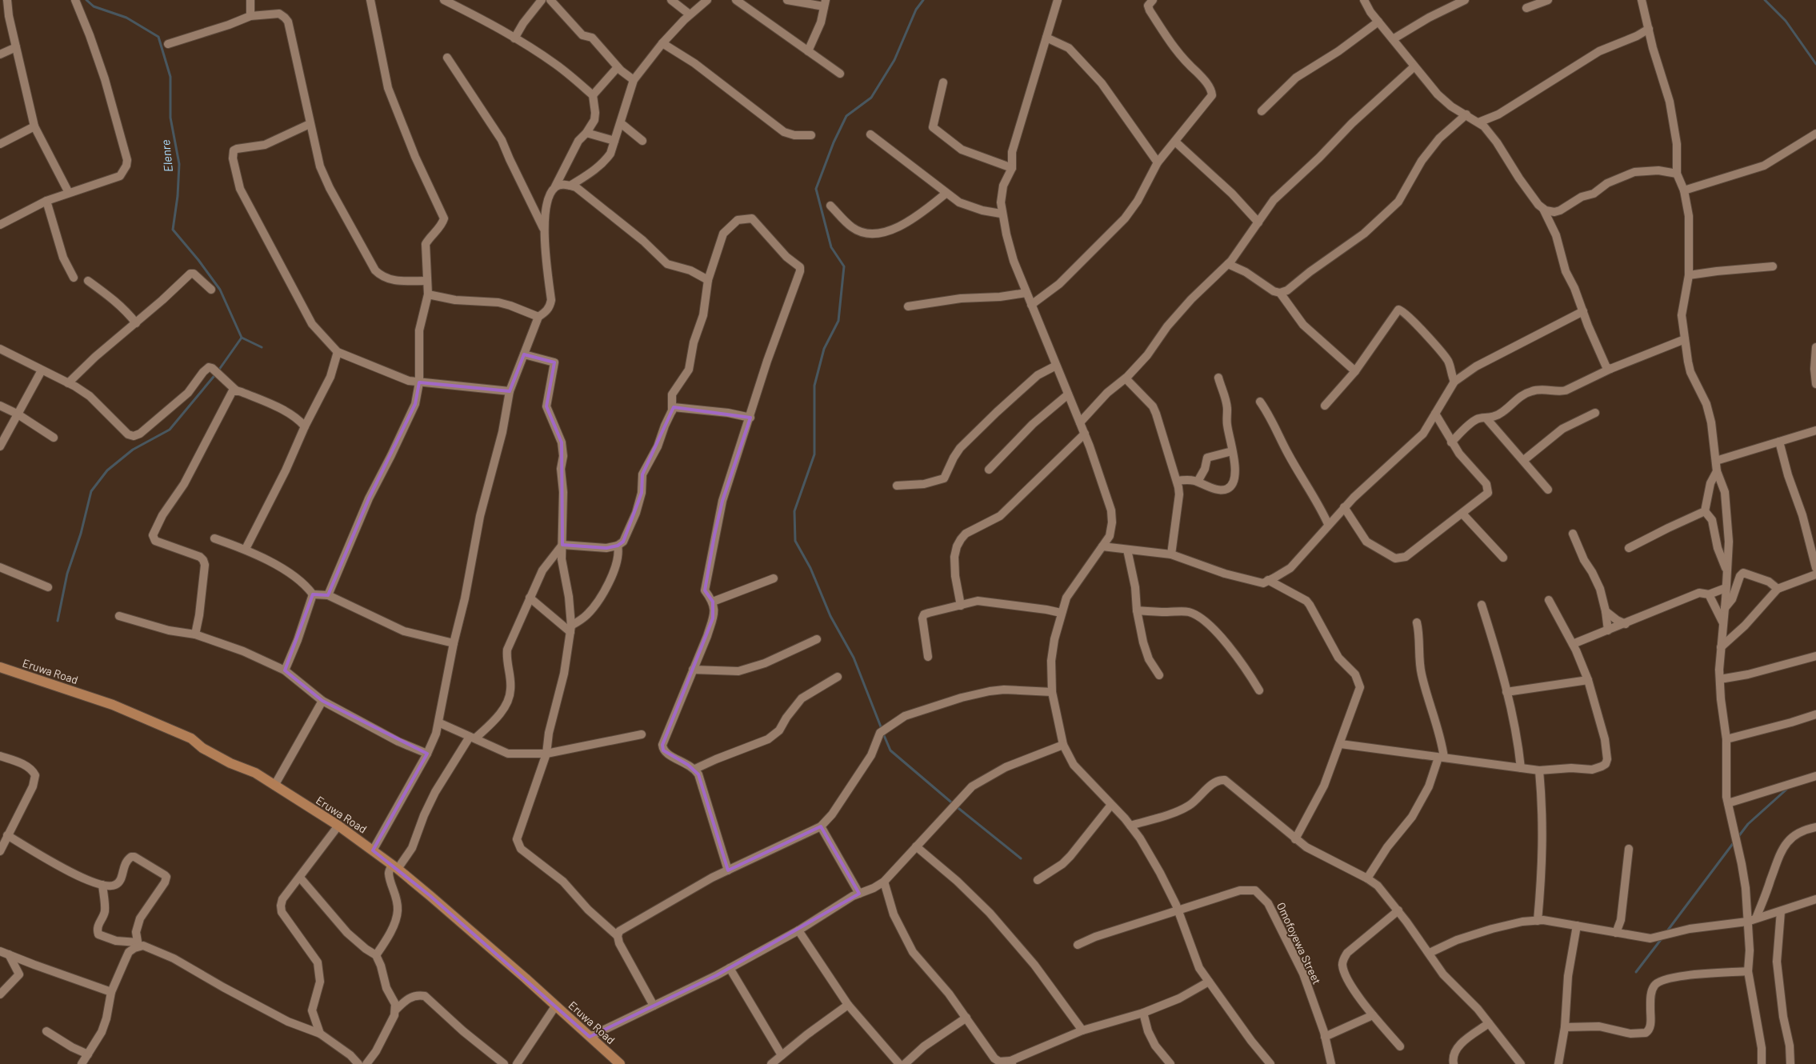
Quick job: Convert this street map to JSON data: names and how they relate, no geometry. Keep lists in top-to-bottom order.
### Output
{
  "streets": {
    "main road": ["Eruwa Road"],
    "street": ["Omofoyewa Street"]
  },
  "water": ["Elenre"]
}
